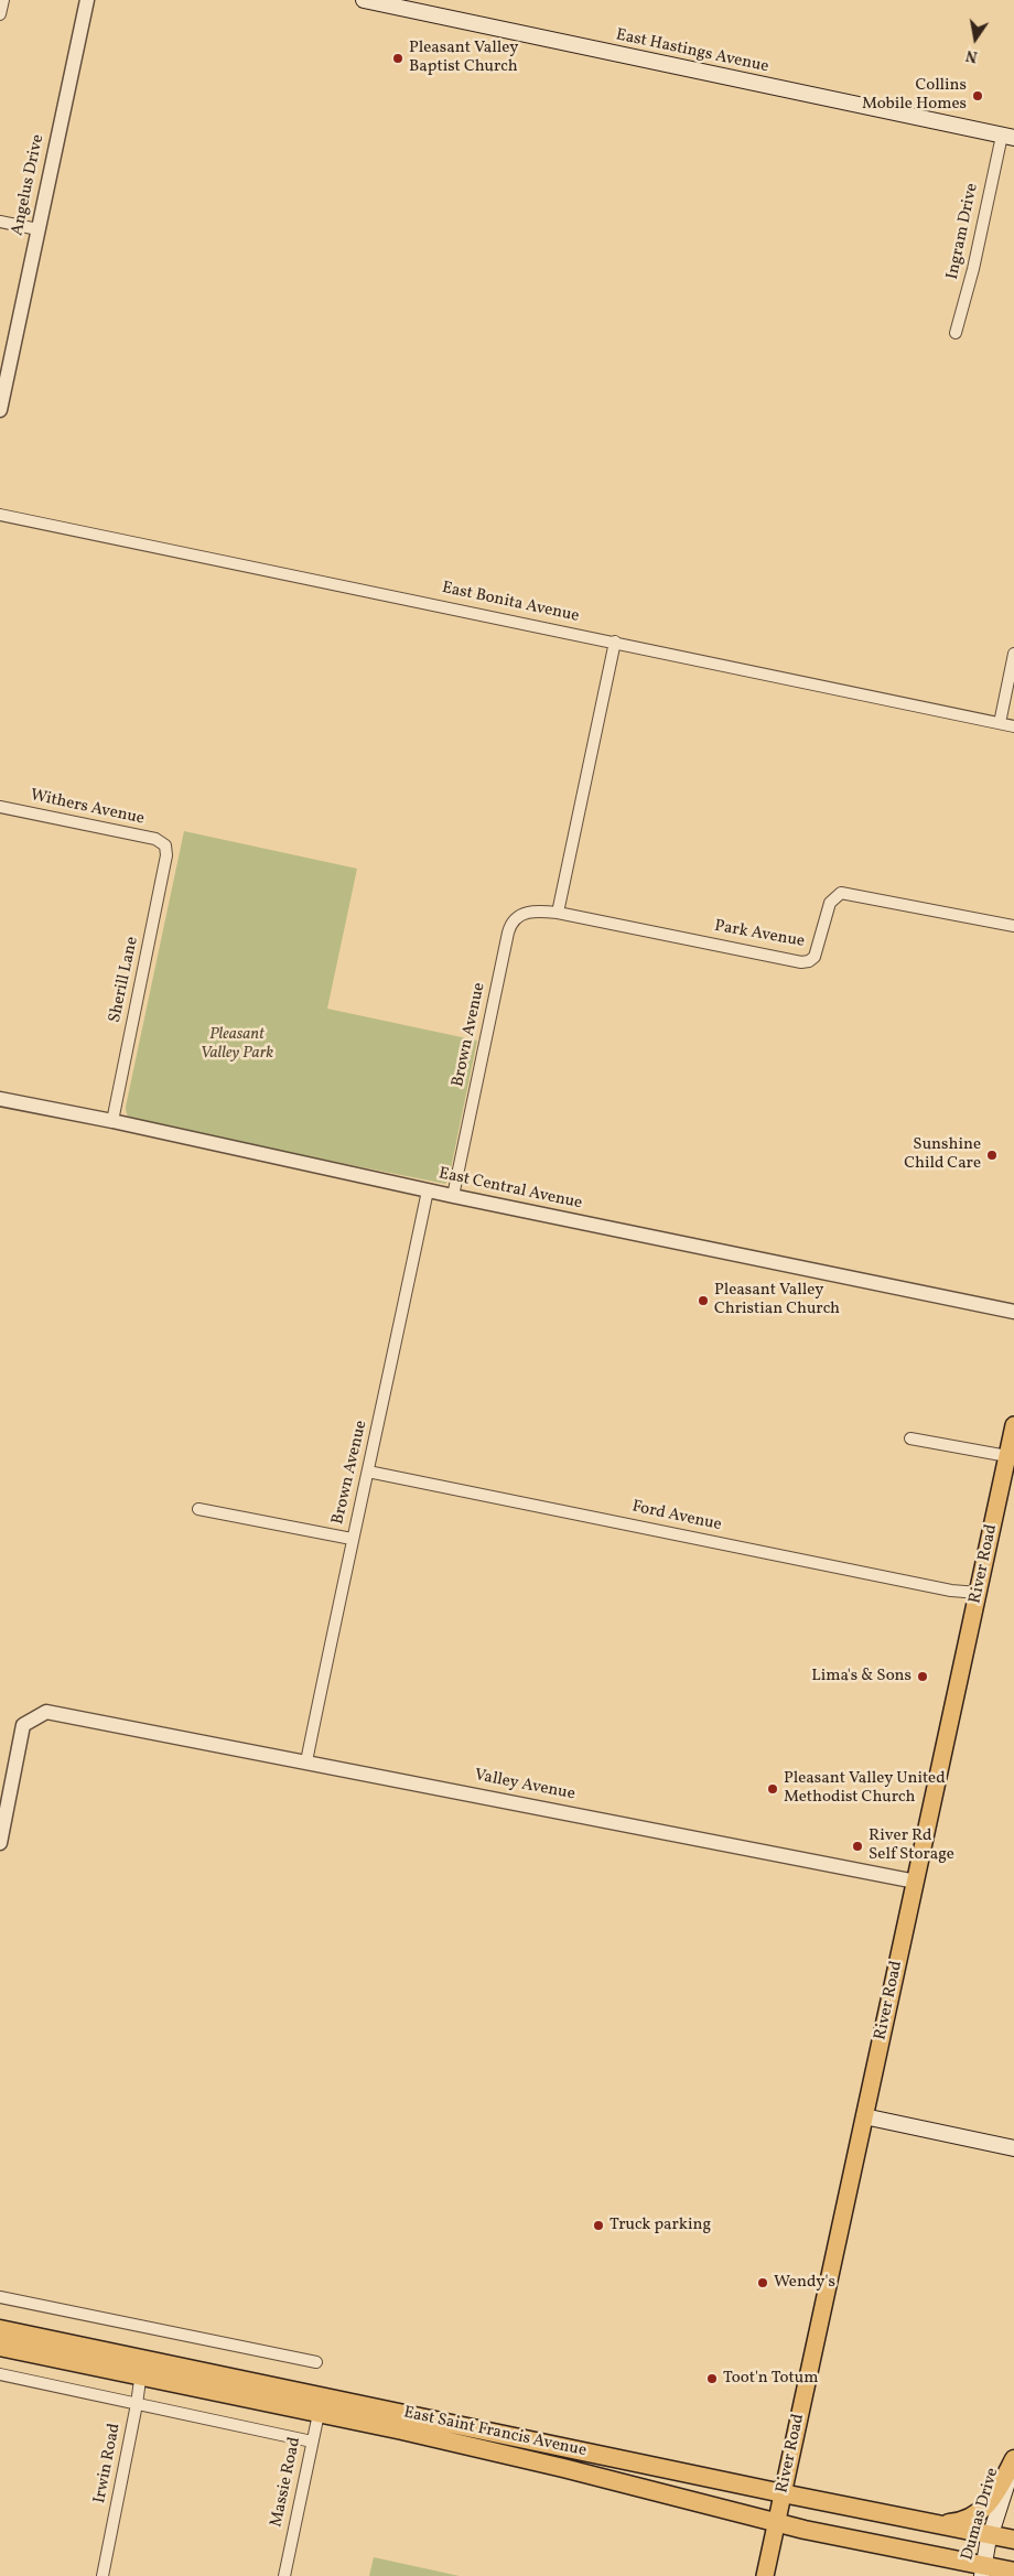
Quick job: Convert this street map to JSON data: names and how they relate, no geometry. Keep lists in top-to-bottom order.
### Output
{
  "streets": {
    "highway": ["East Saint Francis Avenue"],
    "main road": ["East Hastings Avenue", "River Road", "Dumas Drive"],
    "street": [
      "Angelus Drive",
      "Ingram Drive",
      "East Bonita Avenue",
      "Withers Avenue",
      "Park Avenue",
      "Sherill Lane",
      "Brown Avenue",
      "East Central Avenue",
      "Ford Avenue",
      "Valley Avenue",
      "Irwin Road",
      "Massie Road"
    ]
  },
  "crossings": [
    ["East Hastings Avenue", "Ingram Drive"],
    ["Withers Avenue", "Sherill Lane"],
    ["Park Avenue", "Brown Avenue"],
    ["Sherill Lane", "East Central Avenue"],
    ["Brown Avenue", "East Central Avenue"],
    ["Brown Avenue", "Ford Avenue"],
    ["Brown Avenue", "Valley Avenue"],
    ["Ford Avenue", "River Road"],
    ["River Road", "Valley Avenue"],
    ["River Road", "East Saint Francis Avenue"],
    ["East Saint Francis Avenue", "Irwin Road"],
    ["East Saint Francis Avenue", "Massie Road"],
    ["East Saint Francis Avenue", "Dumas Drive"]
  ],
  "parks": ["Pleasant Valley Park"],
  "places": [
    "Pleasant Valley Baptist Church",
    "Collins Mobile Homes",
    "Sunshine Child Care",
    "Pleasant Valley Christian Church",
    "Lima's & Sons",
    "Pleasant Valley United Methodist Church",
    "River Rd Self Storage",
    "Truck parking",
    "Wendy's",
    "Toot'n Totum"
  ],
  "north": "bottom"
}
